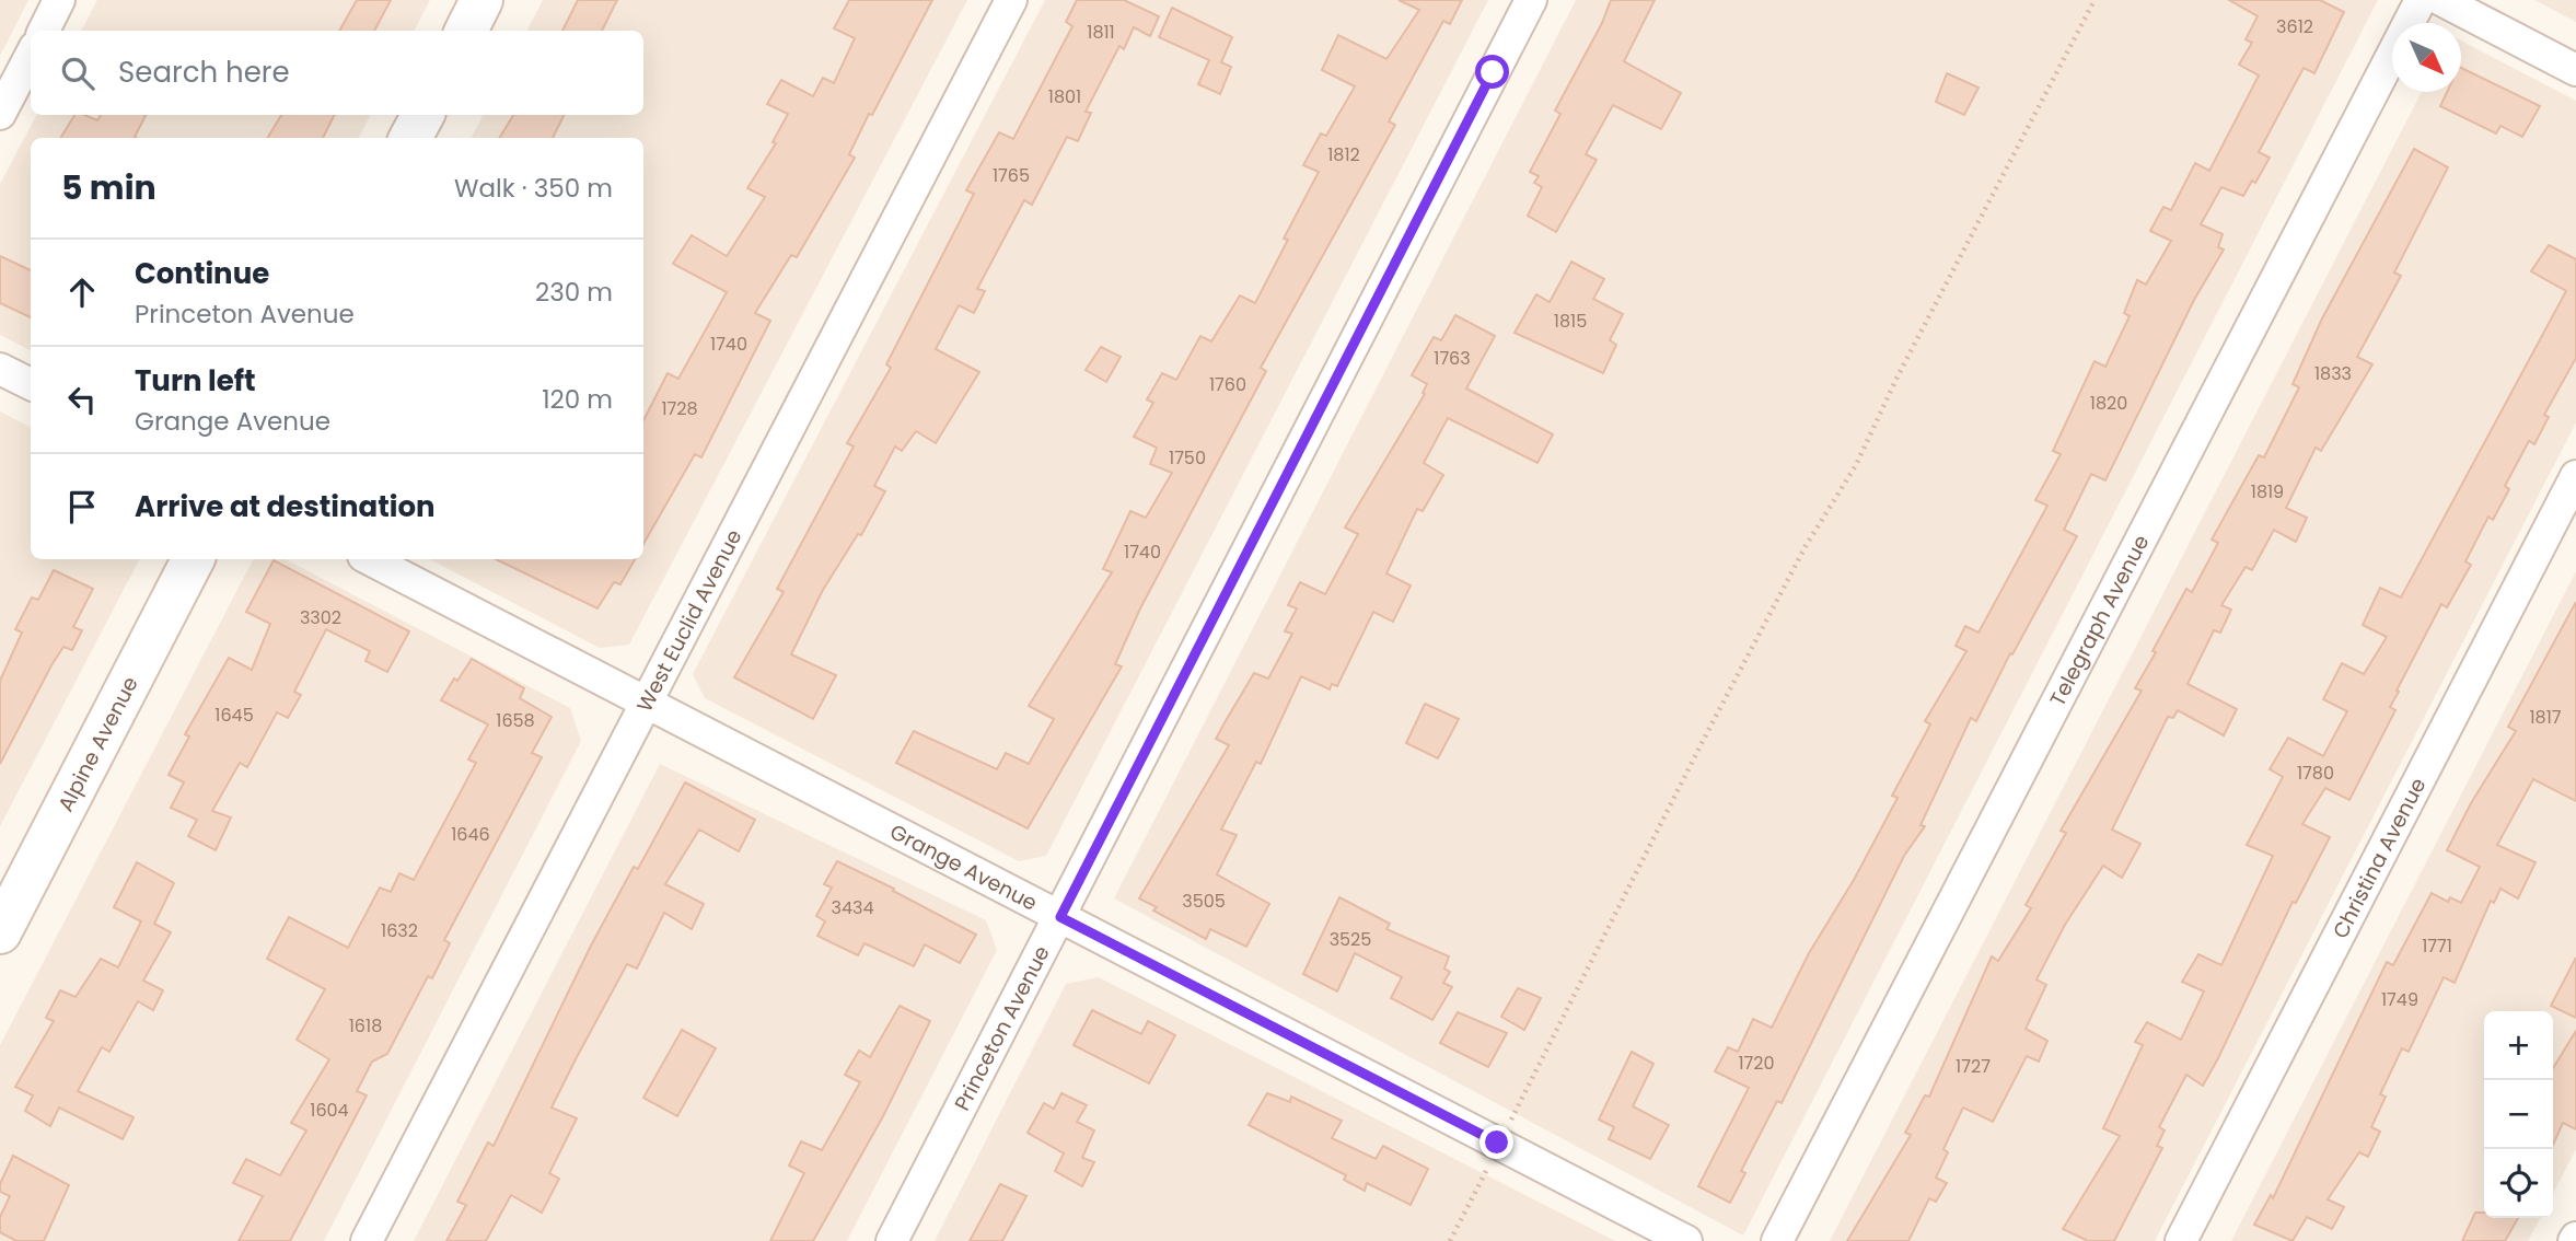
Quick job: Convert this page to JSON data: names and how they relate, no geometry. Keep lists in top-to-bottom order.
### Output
{
  "streets": {
    "street": [
      "West Euclid Avenue",
      "Telegraph Avenue",
      "Alpine Avenue",
      "Christina Avenue",
      "Grange Avenue",
      "Princeton Avenue"
    ]
  },
  "crossings": [
    ["West Euclid Avenue", "Grange Avenue"],
    ["Grange Avenue", "Princeton Avenue"]
  ],
  "house_numbers": [
    "3612",
    "1811",
    "1801",
    "1812",
    "1765",
    "1815",
    "1740",
    "1763",
    "1833",
    "1760",
    "1820",
    "1728",
    "1750",
    "1819",
    "1740",
    "3302",
    "1645",
    "1817",
    "1658",
    "1780",
    "1646",
    "3505",
    "3434",
    "1632",
    "3525",
    "1771",
    "1749",
    "1618",
    "1720",
    "1727",
    "1604"
  ],
  "north": "bottom right",
  "page": {
    "search": "Search here",
    "heading": ["5 min", "Walk · 350 m"],
    "list": [
      ["Continue", "Princeton Avenue", "230 m"],
      ["Turn left", "Grange Avenue", "120 m"],
      "Arrive at destination"
    ],
    "map_buttons": ["+", "−"]
  }
}
